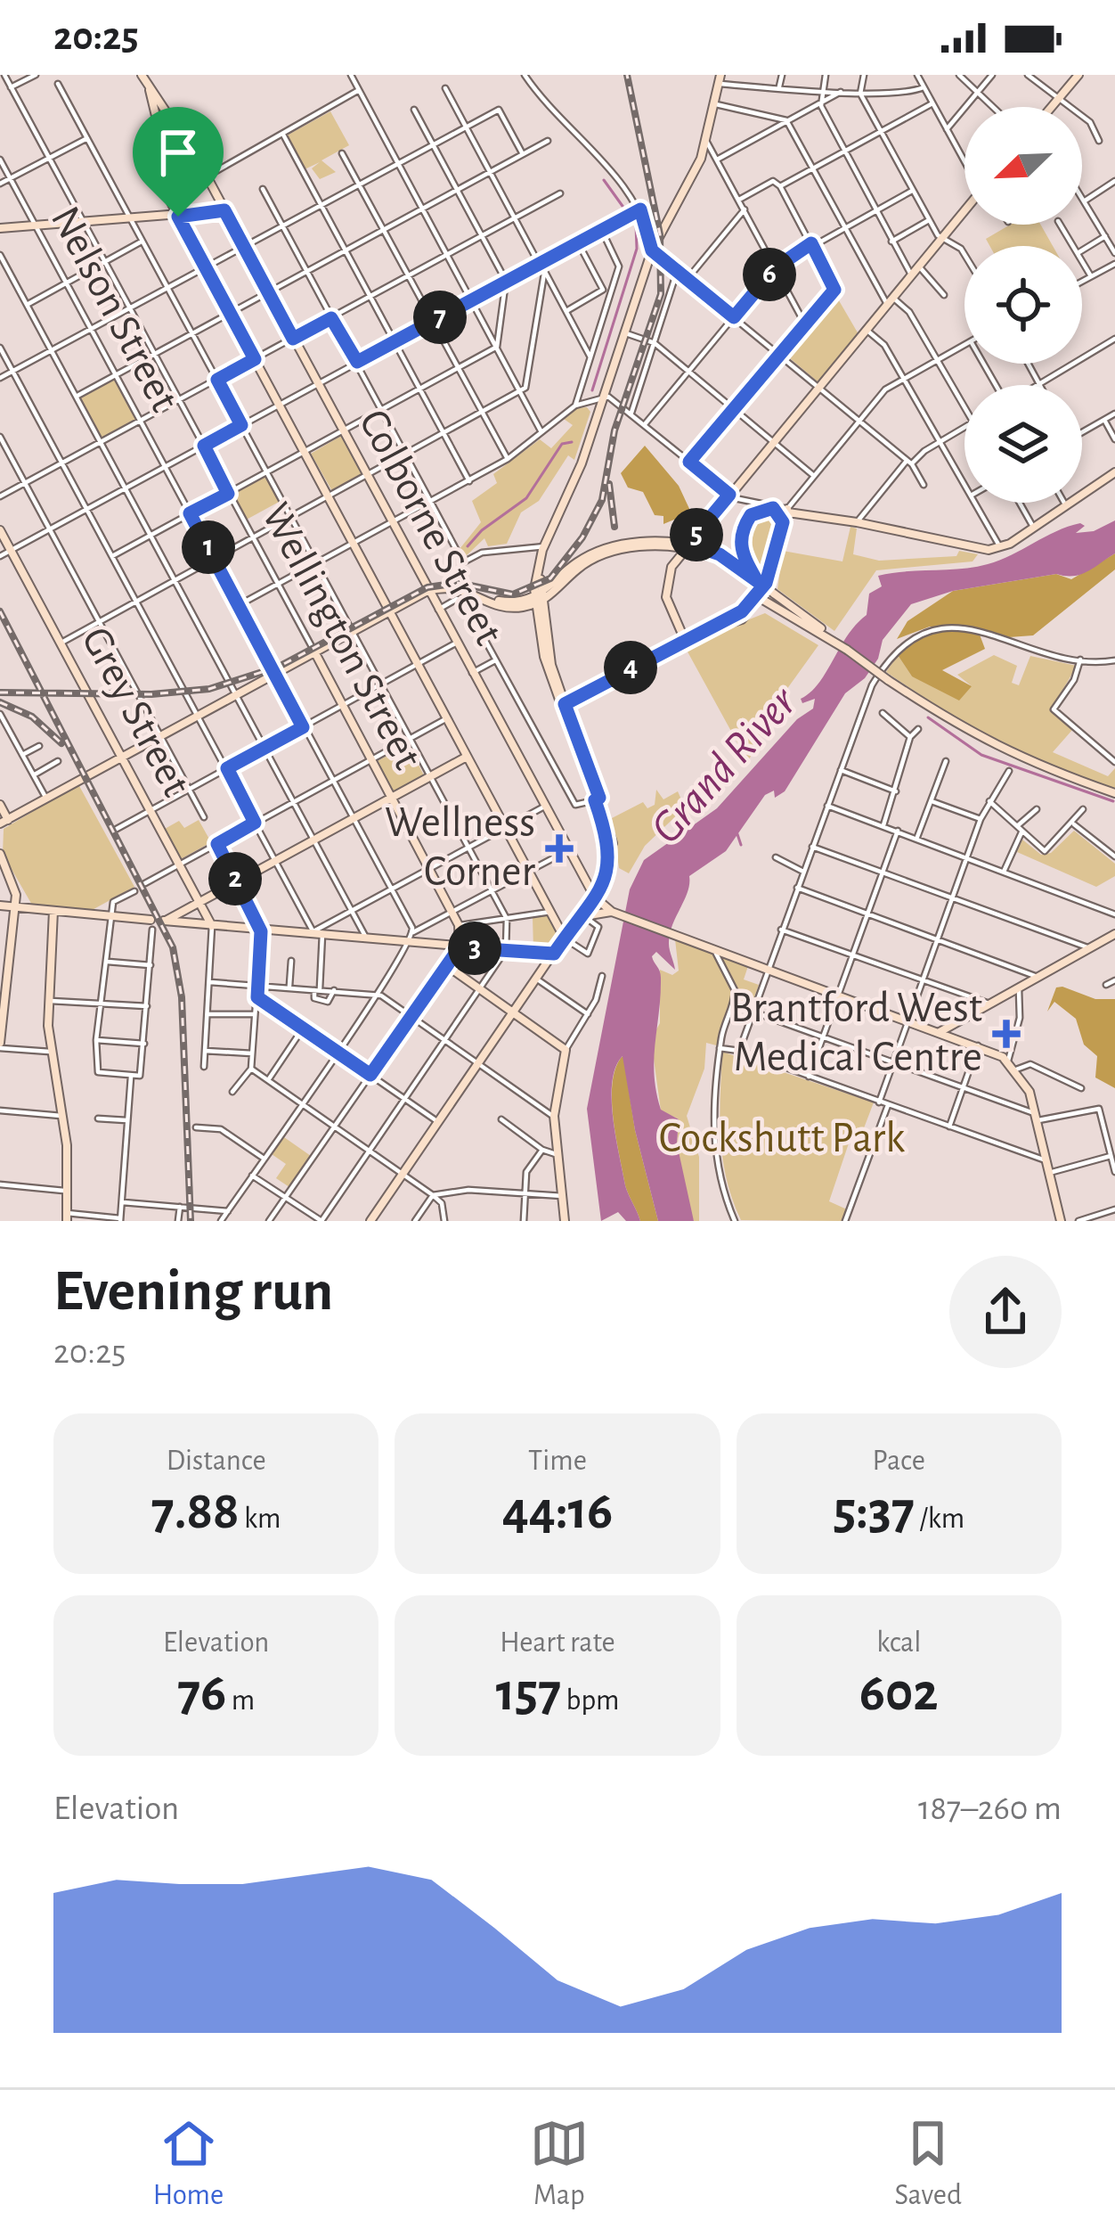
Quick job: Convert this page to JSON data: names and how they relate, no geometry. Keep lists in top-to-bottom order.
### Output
{
  "streets": {
    "main road": ["Colborne Street", "Wellington Street", "Grey Street"],
    "street": ["Nelson Street"]
  },
  "water": ["Grand River"],
  "parks": ["Cockshutt Park"],
  "places": {
    "health": ["Wellness Corner", "Brantford West Medical Centre"]
  },
  "north": "bottom left",
  "page": {
    "status": "20:25",
    "pins": [
      "6",
      "7",
      "5",
      "1",
      "4",
      "2",
      "3"
    ],
    "heading": ["Evening run", "20:25"],
    "stats": [
      ["Distance", "7.88 km"],
      ["Time", "44:16"],
      ["Pace", "5:37 /km"],
      ["Elevation", "76 m"],
      ["Heart rate", "157 bpm"],
      ["kcal", "602"]
    ],
    "chart": ["Elevation", "187–260 m"],
    "tabs": ["Home", "Map", "Saved"]
  }
}
